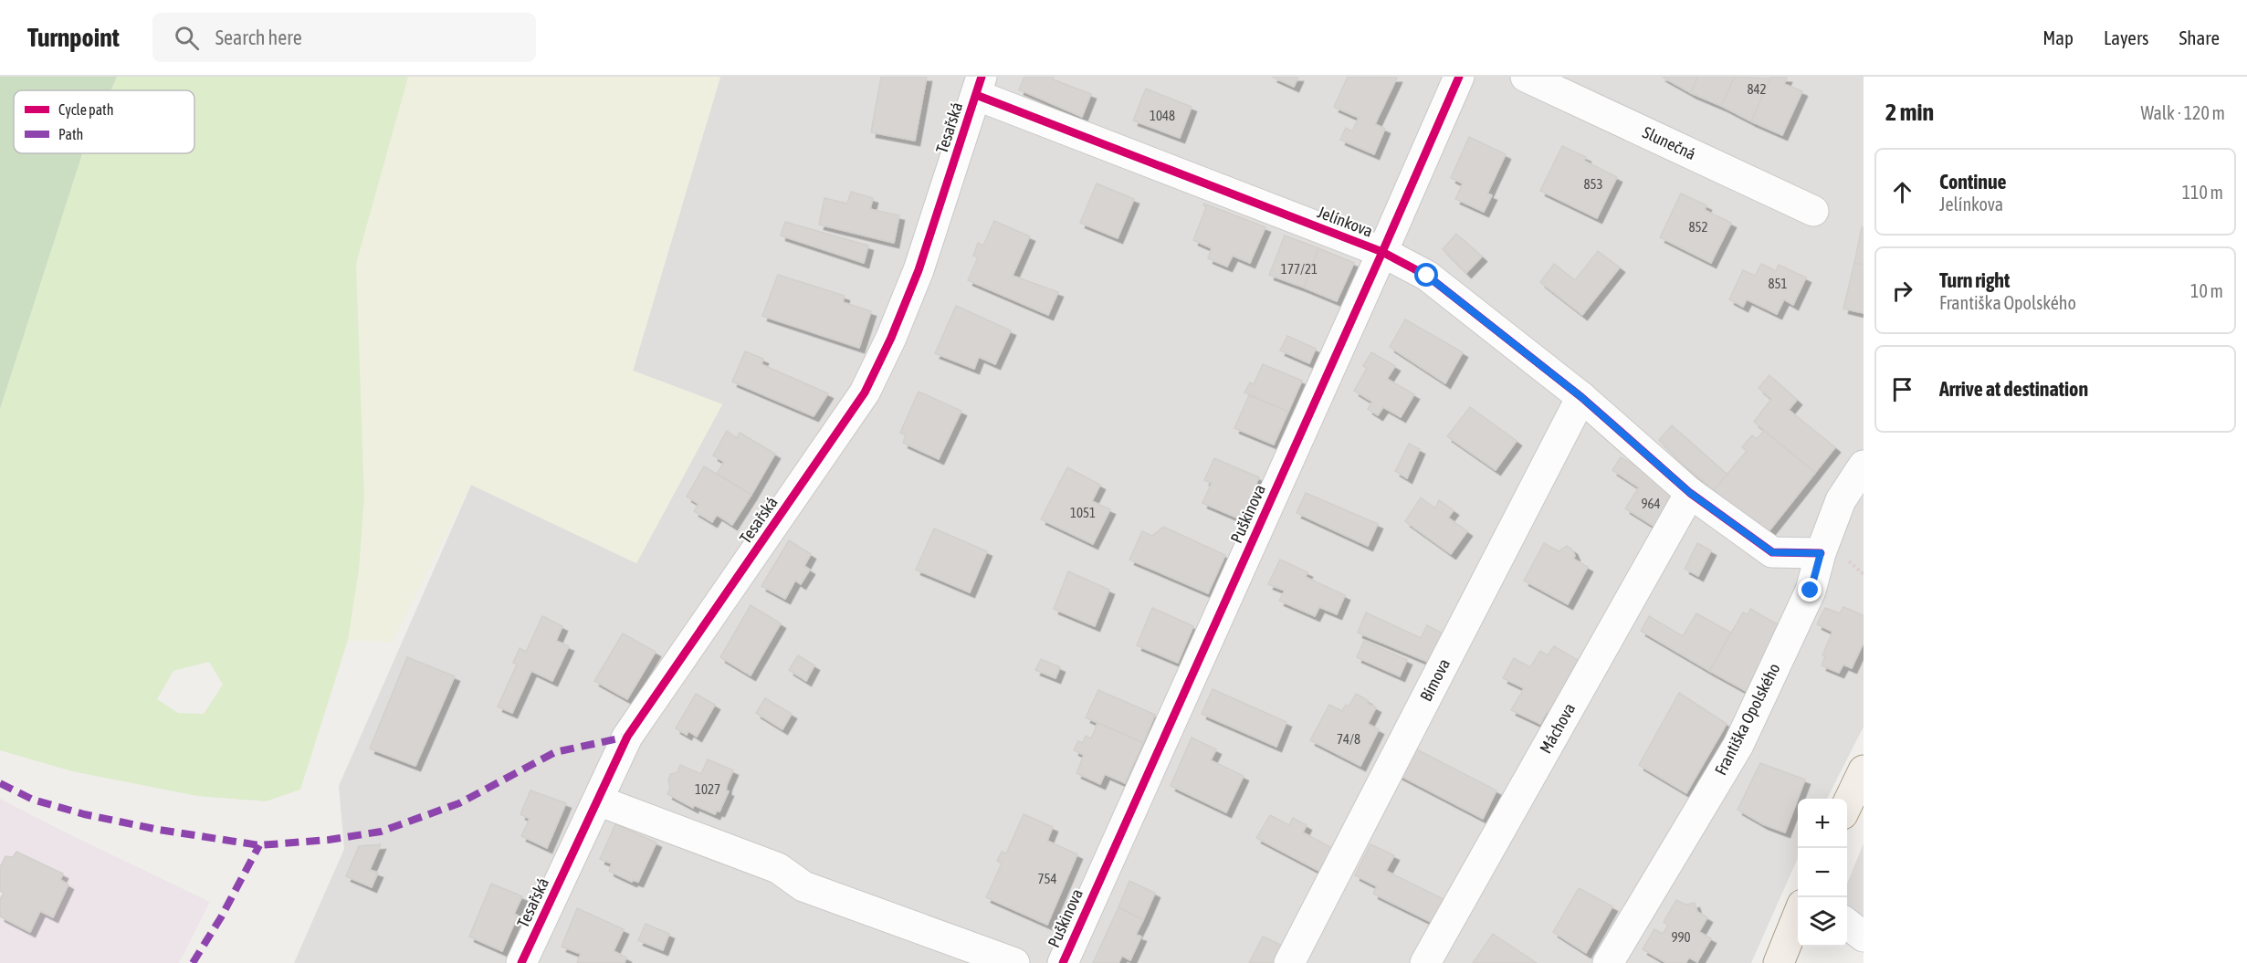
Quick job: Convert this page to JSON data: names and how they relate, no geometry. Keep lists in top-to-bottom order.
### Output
{
  "streets": {
    "street": [
      "Tesařská",
      "Slunečná",
      "Jelínkova",
      "Puškinova",
      "Bímova",
      "Františka Opolského",
      "Máchova"
    ]
  },
  "crossings": [
    ["Tesařská", "Jelínkova"],
    ["Jelínkova", "Puškinova"],
    ["Jelínkova", "Bímova"],
    ["Jelínkova", "Františka Opolského"],
    ["Jelínkova", "Máchova"]
  ],
  "house_numbers": [
    "842",
    "1048",
    "853",
    "852",
    "177/21",
    "851",
    "964",
    "1051",
    "74/8",
    "1027",
    "754",
    "990"
  ],
  "legend": ["Cycle path", "Path"],
  "page": {
    "header": "Turnpoint",
    "search": "Search here",
    "nav": ["Map", "Layers", "Share"],
    "heading": ["2 min", "Walk · 120 m"],
    "list": [
      ["Continue", "Jelínkova", "110 m"],
      ["Turn right", "Františka Opolského", "10 m"],
      "Arrive at destination"
    ],
    "map_buttons": ["+", "−"]
  }
}
